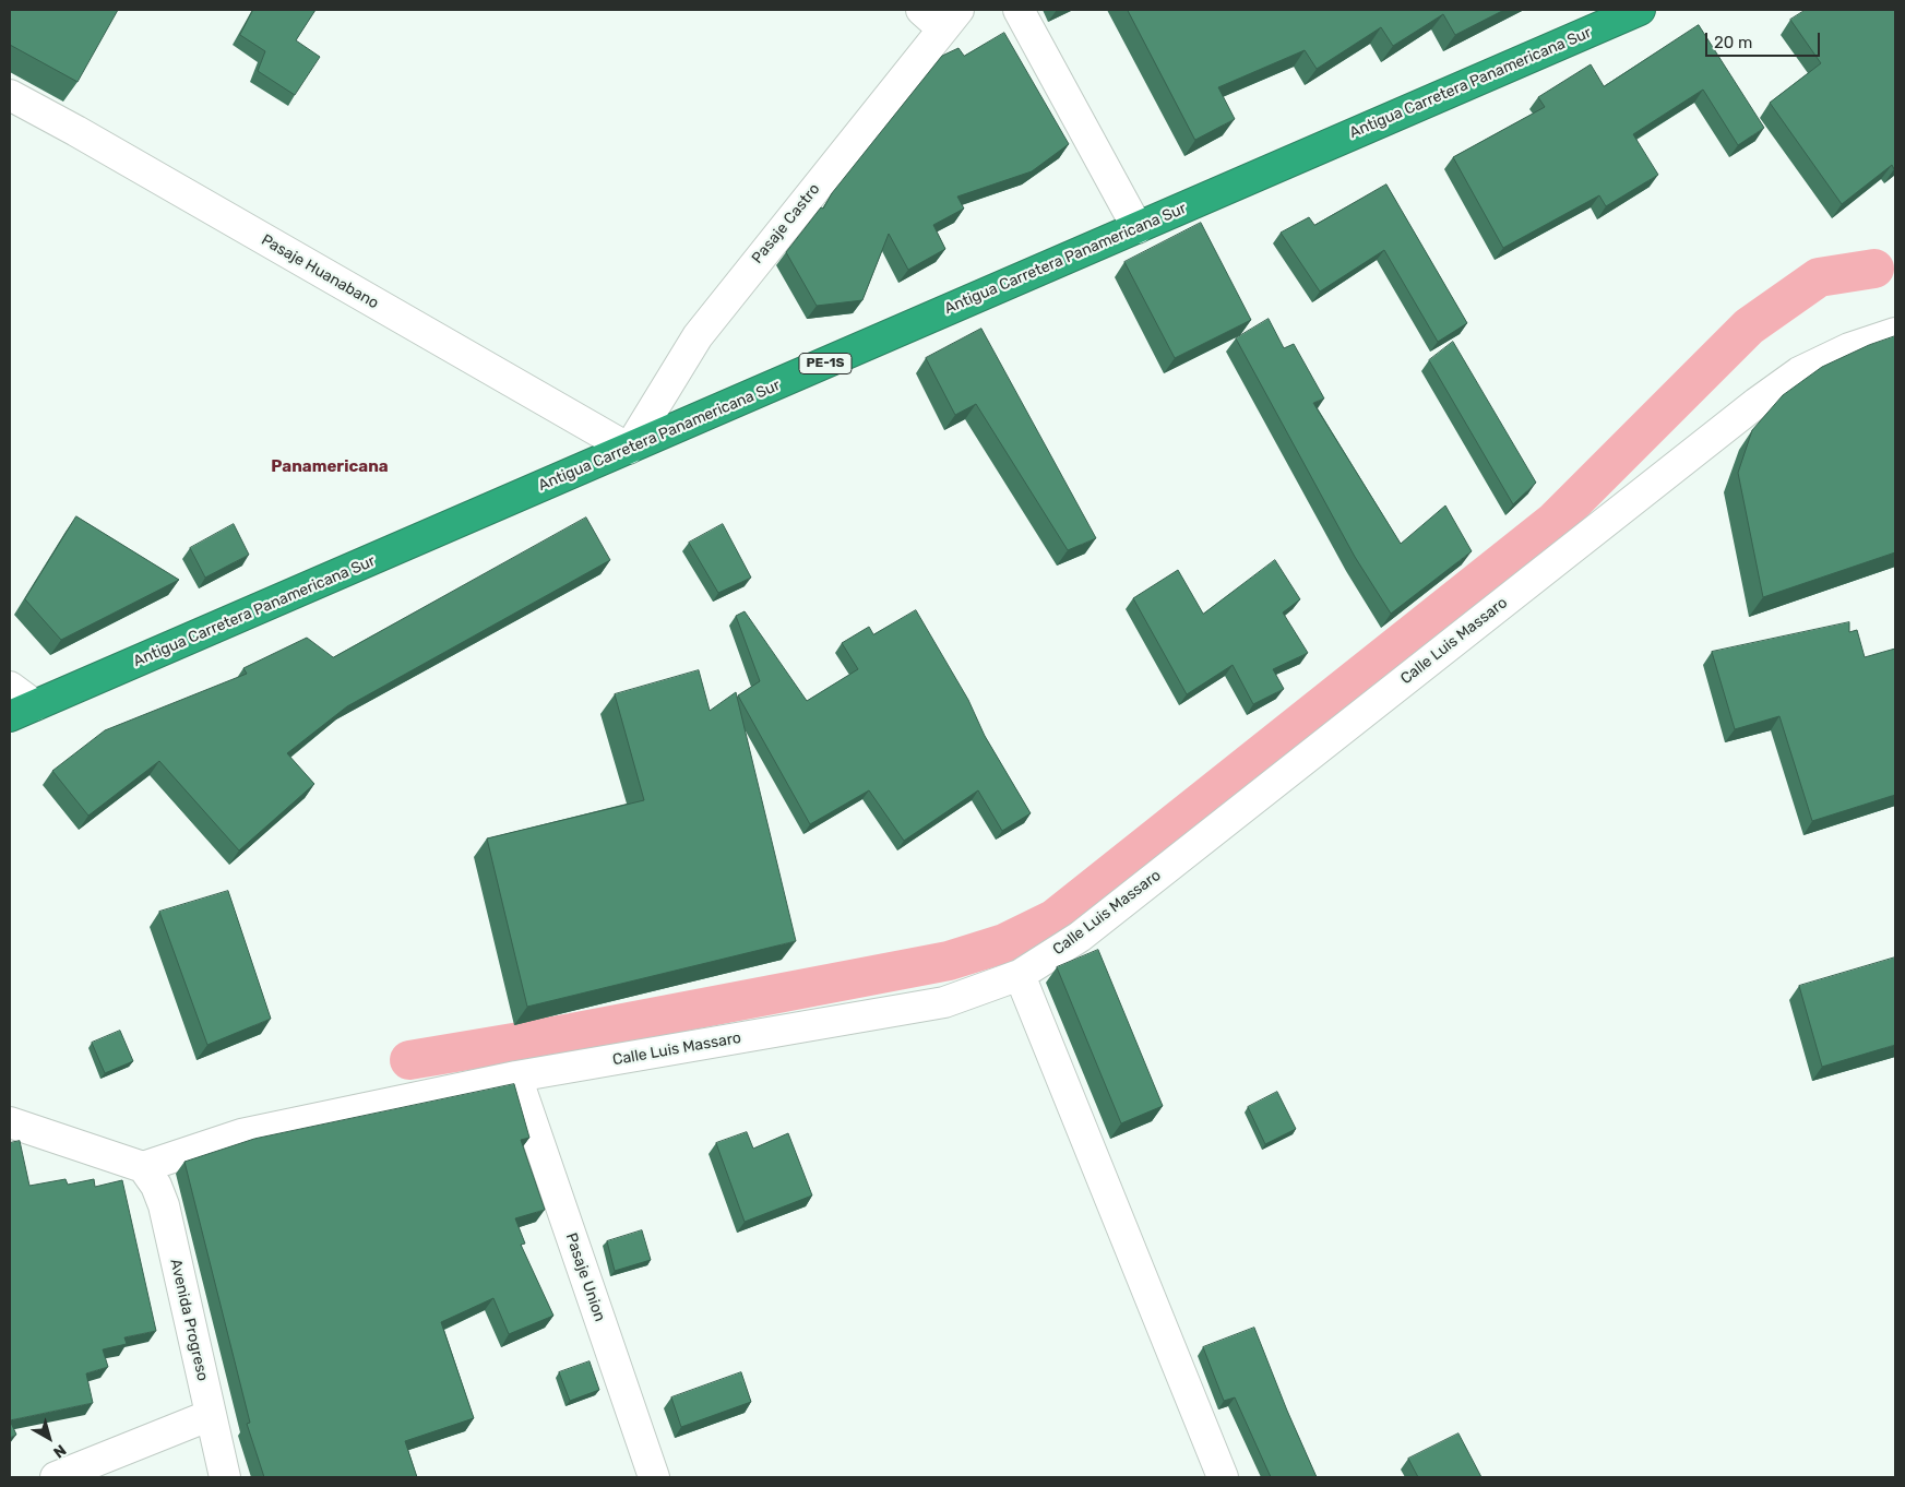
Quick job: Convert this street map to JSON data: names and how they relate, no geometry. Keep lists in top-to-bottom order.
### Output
{
  "streets": {
    "highway": ["Antigua Carretera Panamericana Sur", "PE-1S"],
    "street": [
      "Pasaje Castro",
      "Pasaje Huanabano",
      "Calle Luis Massaro",
      "Pasaje Union",
      "Avenida Progreso"
    ]
  },
  "crossings": [
    ["Antigua Carretera Panamericana Sur", "Pasaje Castro"],
    ["Antigua Carretera Panamericana Sur", "Pasaje Huanabano"],
    ["Pasaje Castro", "Pasaje Huanabano"],
    ["Calle Luis Massaro", "Pasaje Union"],
    ["Calle Luis Massaro", "Avenida Progreso"]
  ],
  "districts": ["Panamericana"],
  "scale_bar": "20 m",
  "north": "bottom right"
}
